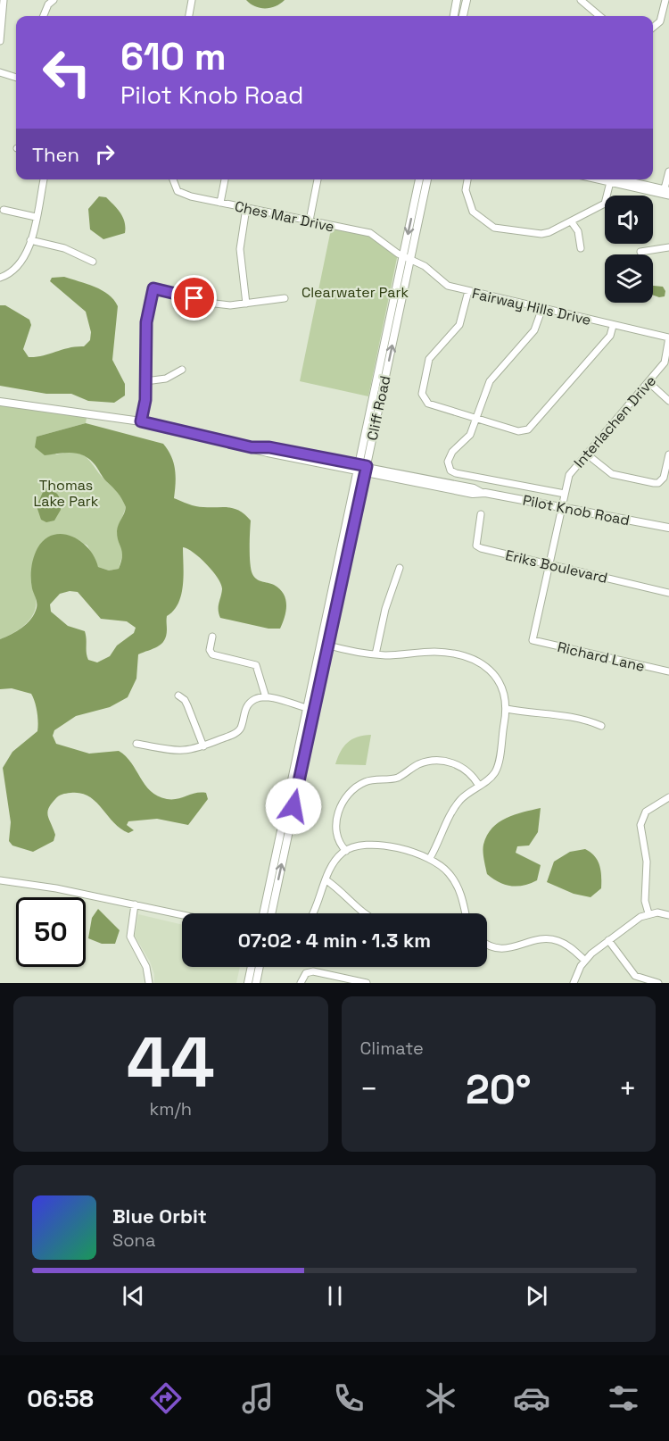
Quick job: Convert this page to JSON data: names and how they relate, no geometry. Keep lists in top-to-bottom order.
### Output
{
  "streets": {
    "main road": ["Cliff Road", "Pilot Knob Road"],
    "street": [
      "Ches Mar Drive",
      "Fairway Hills Drive",
      "Interlachen Drive",
      "Eriks Boulevard",
      "Richard Lane"
    ]
  },
  "crossings": [
    ["Ches Mar Drive", "Fairway Hills Drive"],
    ["Ches Mar Drive", "Cliff Road"],
    ["Fairway Hills Drive", "Cliff Road"],
    ["Fairway Hills Drive", "Interlachen Drive"],
    ["Cliff Road", "Pilot Knob Road"],
    ["Interlachen Drive", "Pilot Knob Road"],
    ["Interlachen Drive", "Eriks Boulevard"],
    ["Interlachen Drive", "Richard Lane"]
  ],
  "parks": ["Clearwater Park", "Thomas Lake Park"],
  "page": {
    "turn": ["610 m", "Pilot Knob Road"],
    "then": "Then",
    "limit": "50",
    "trip": "07:02 · 4 min · 1.3 km",
    "tile": [
      ["44", "km/h"],
      "Climate"
    ],
    "heat": ["−", "20°", "+"],
    "song": ["Blue Orbit", "Sona"],
    "tabs": "06:58"
  }
}
